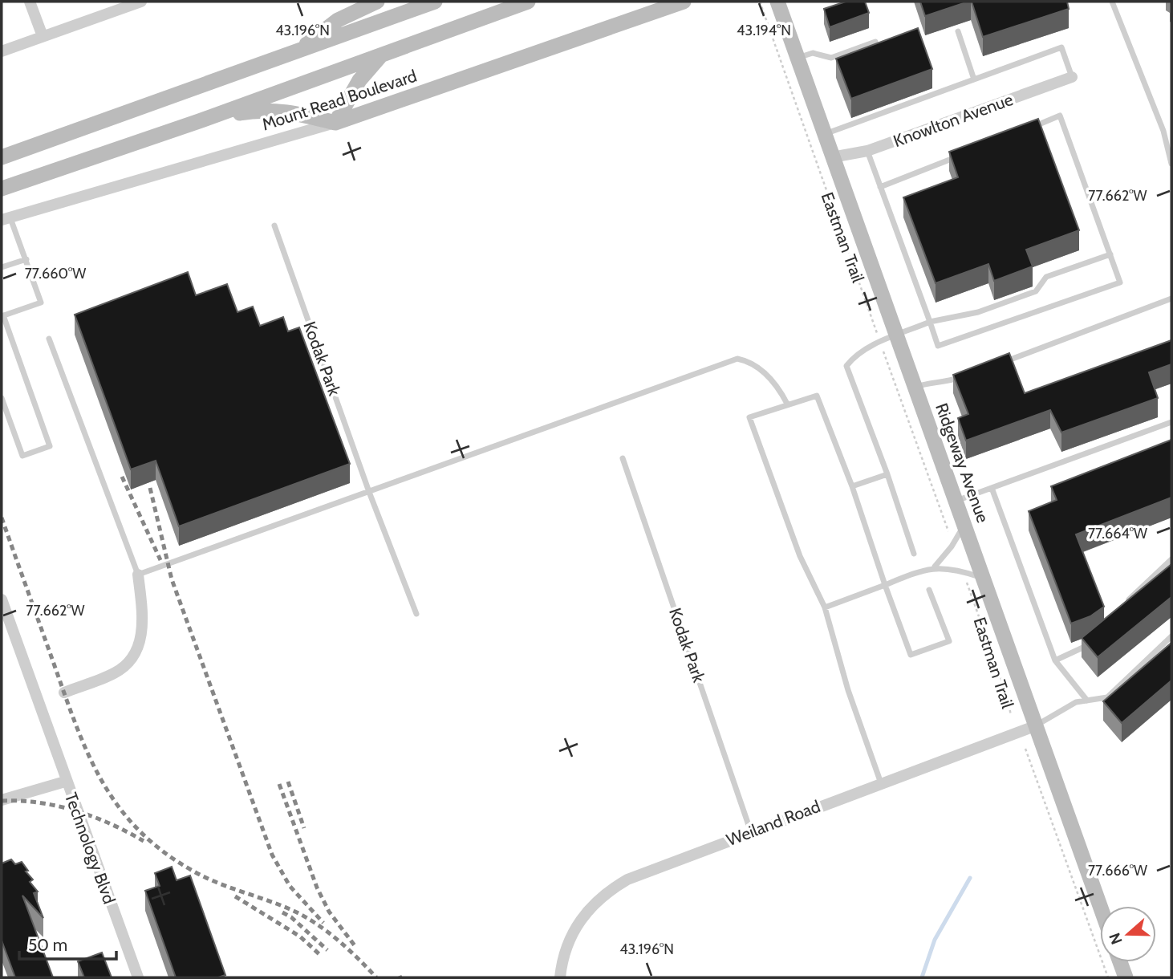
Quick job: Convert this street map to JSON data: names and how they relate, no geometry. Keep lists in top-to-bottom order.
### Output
{
  "streets": {
    "main road": ["Mount Read Boulevard", "Ridgeway Avenue"],
    "street": ["Knowlton Avenue", "Weiland Road", "Technology Blvd"],
    "lane": ["Kodak Park"],
    "path": ["Eastman Trail"]
  },
  "crossings": [
    ["Knowlton Avenue", "Ridgeway Avenue"],
    ["Kodak Park", "Weiland Road"],
    ["Ridgeway Avenue", "Weiland Road"]
  ],
  "scale_bar": "50 m",
  "north": "left",
  "coordinates": [
    "43.196°N",
    "43.194°N",
    "77.662°W",
    "77.660°W",
    "77.664°W",
    "77.666°W"
  ]
}
